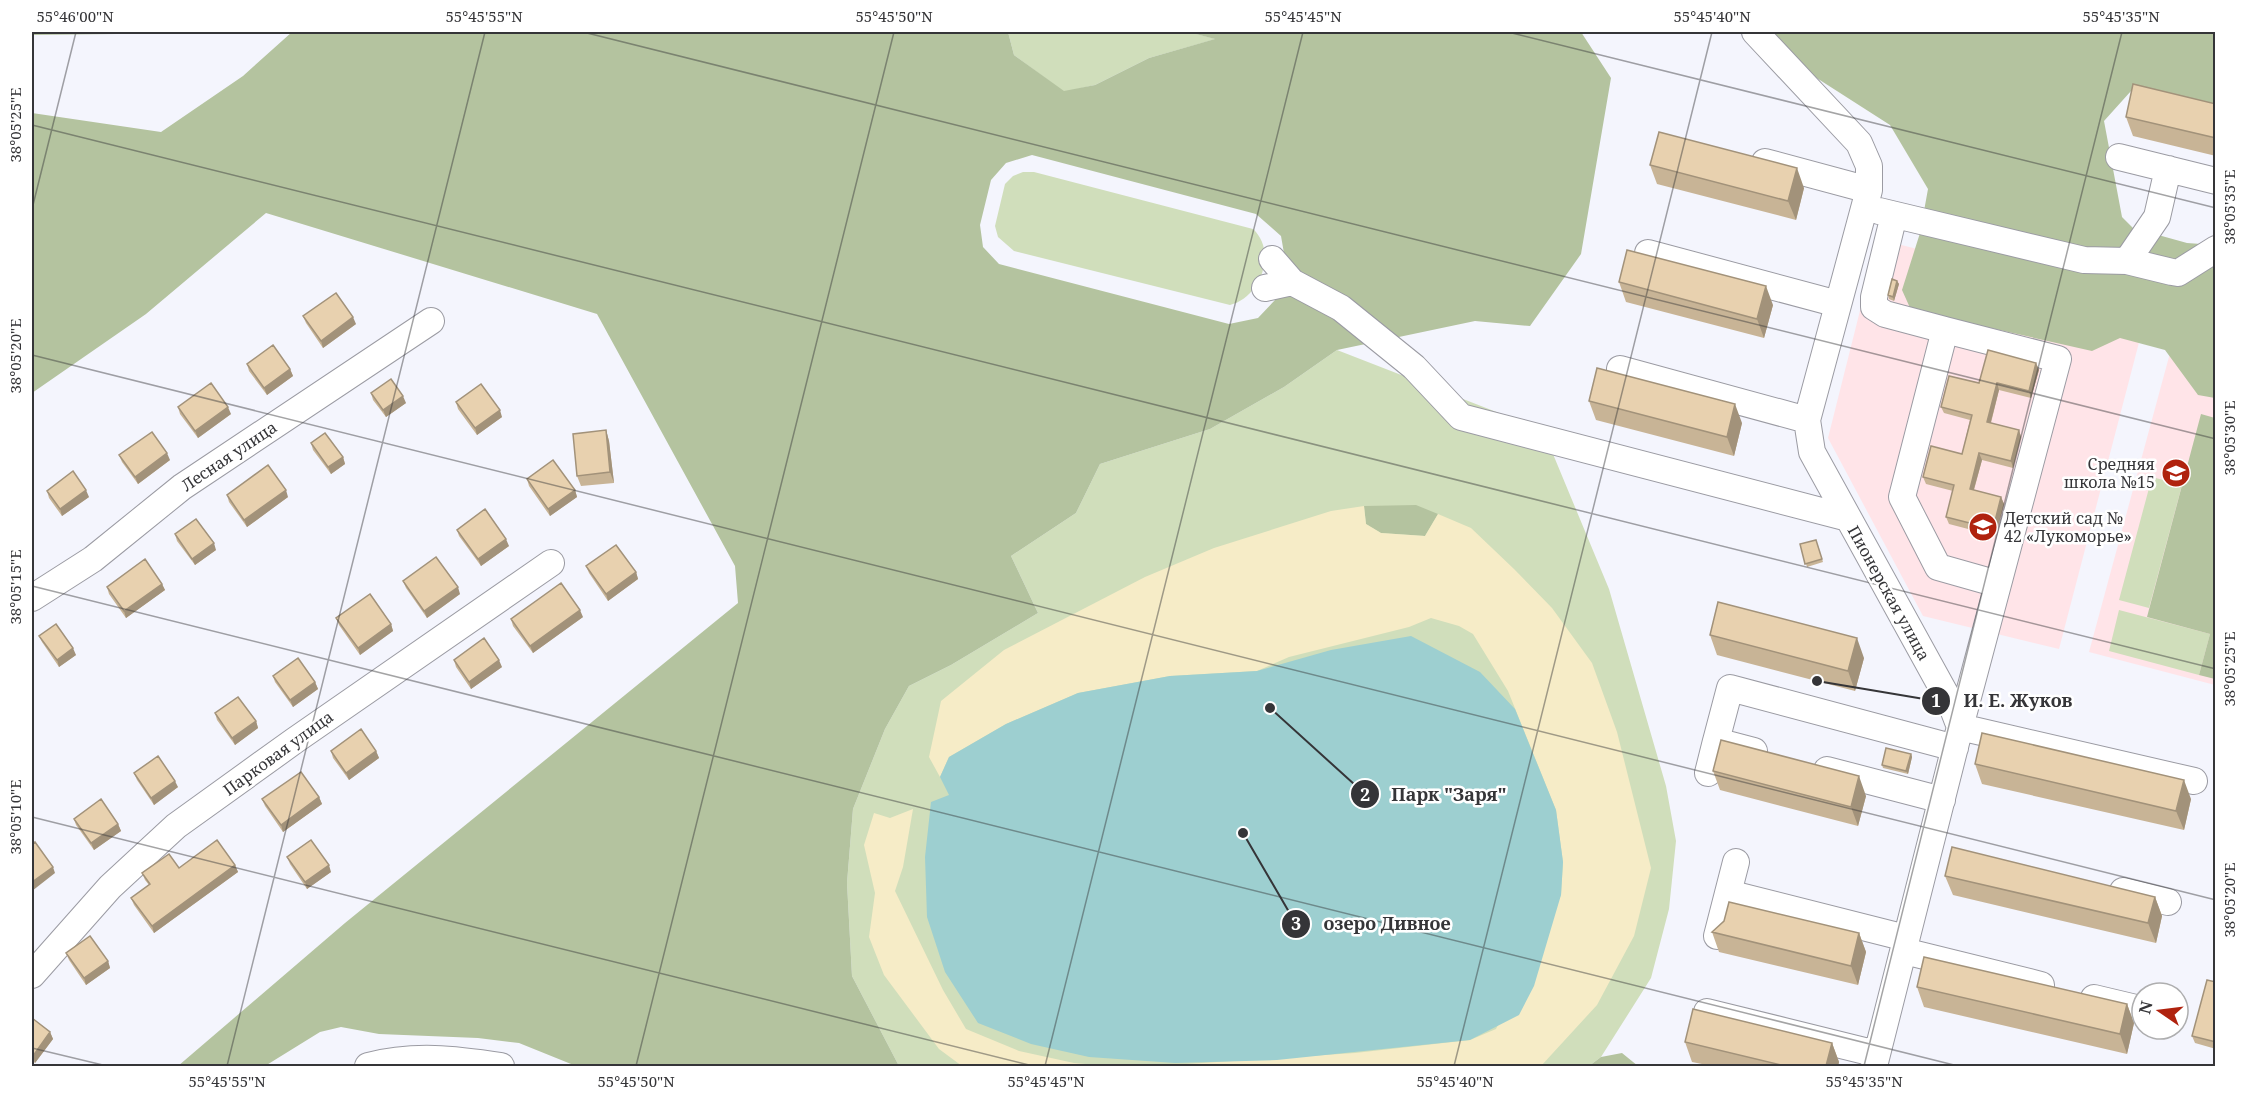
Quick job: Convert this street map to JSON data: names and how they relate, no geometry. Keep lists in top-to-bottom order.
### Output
{
  "streets": {
    "street": ["Лесная улица", "Пионерская улица", "Парковая улица"]
  },
  "places": {
    "school or university": ["Средняя школа №15", "Детский сад № 42 «Лукоморье»"],
    "other": ["И. Е. Жуков", "Парк \"Заря\"", "озеро Дивное"]
  },
  "north": "left",
  "coordinates": [
    "55°46'00\"N",
    "55°45'55\"N",
    "55°45'50\"N",
    "55°45'45\"N",
    "55°45'40\"N",
    "55°45'35\"N",
    "38°05'25\"E",
    "38°05'35\"E",
    "38°05'20\"E",
    "38°05'30\"E",
    "38°05'15\"E",
    "38°05'10\"E"
  ]
}
